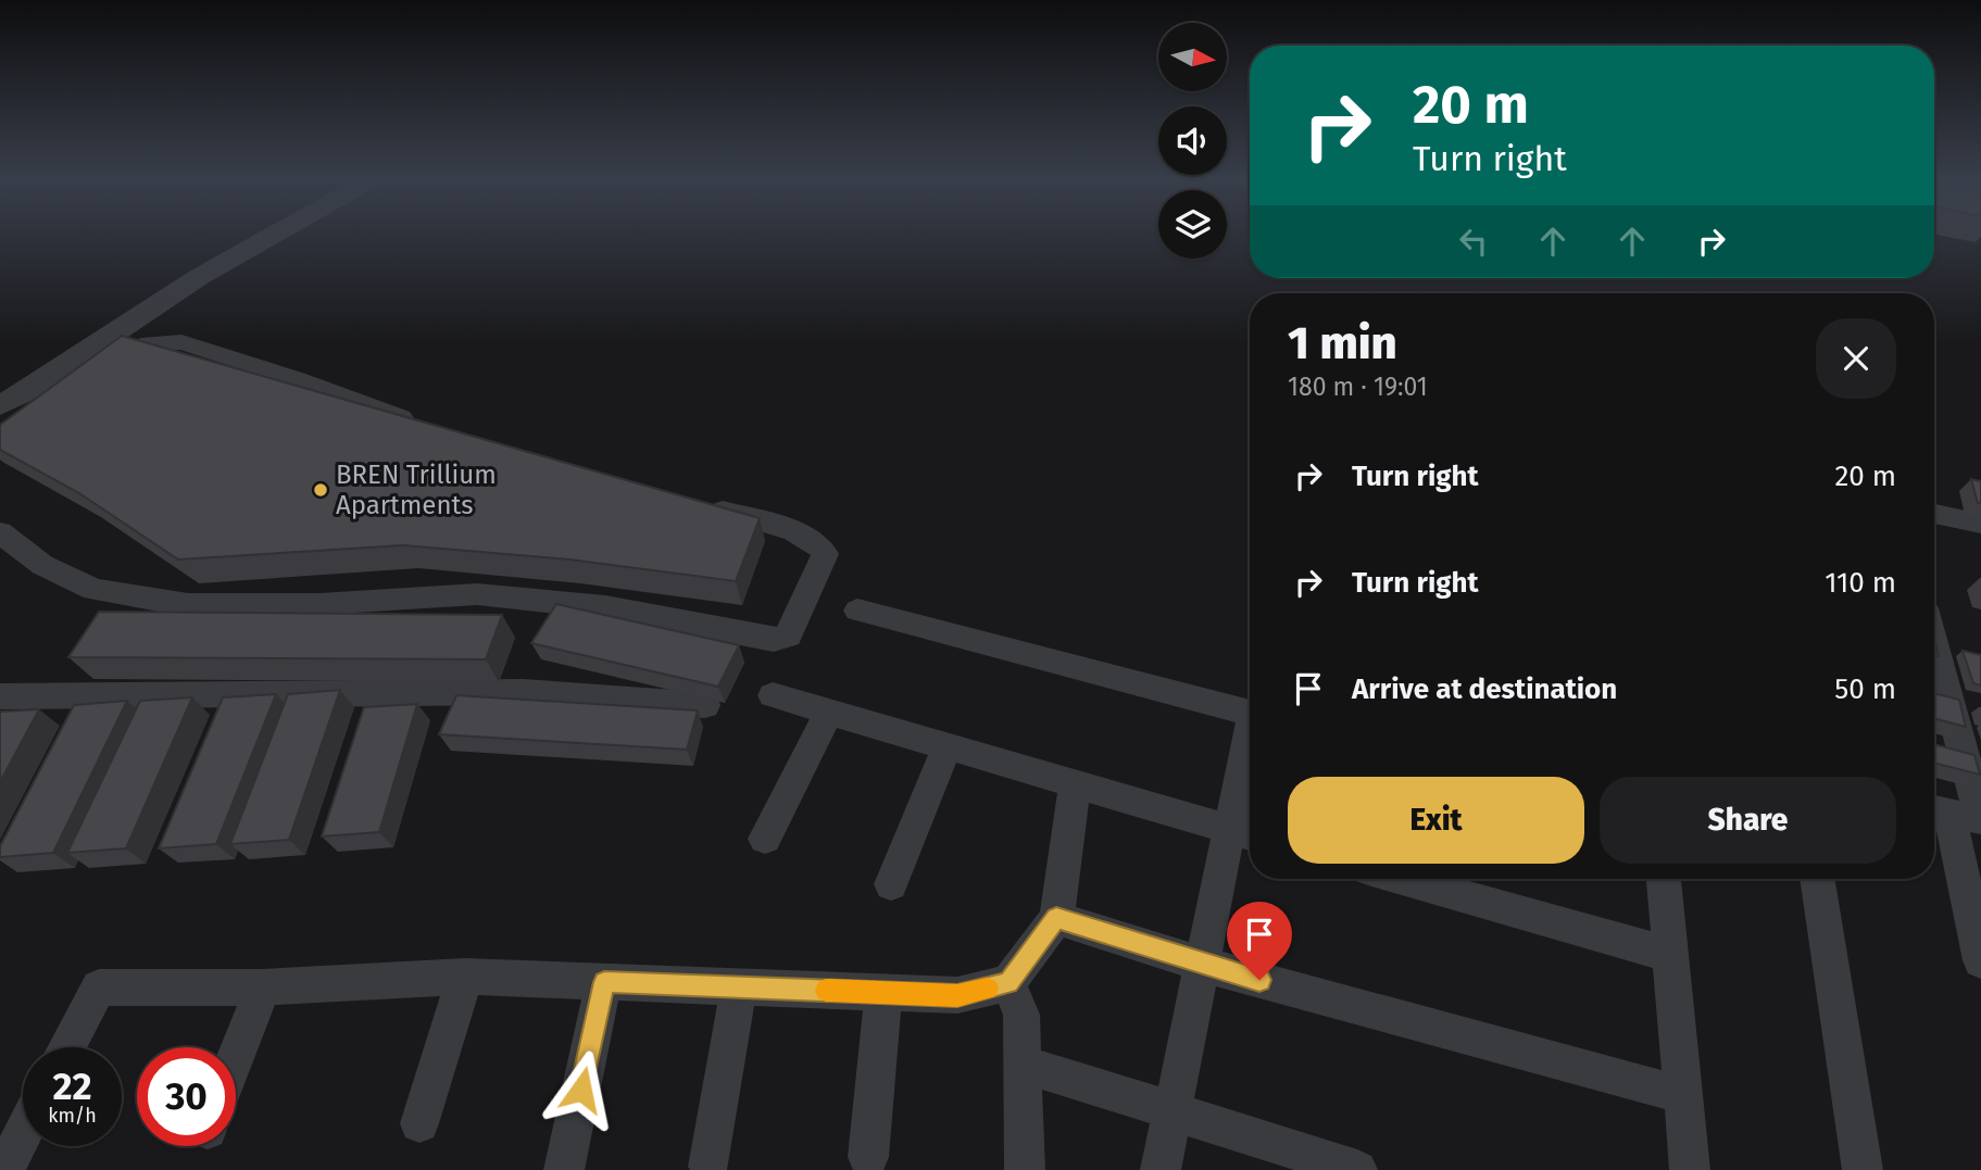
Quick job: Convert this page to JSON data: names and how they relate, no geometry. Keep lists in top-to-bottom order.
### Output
{
  "places": ["BREN Trillium Apartments"],
  "north": "right",
  "page": {
    "turn": ["20 m", "Turn right"],
    "heading": ["1 min", "180 m · 19:01"],
    "list": [
      {
        "name": "Turn right",
        "value": "20 m"
      },
      {
        "name": "Turn right",
        "value": "110 m"
      },
      {
        "name": "Arrive at destination",
        "value": "50 m"
      }
    ],
    "buttons": ["Exit", "Share"],
    "speed": "22 km/h",
    "limit": "30"
  }
}
